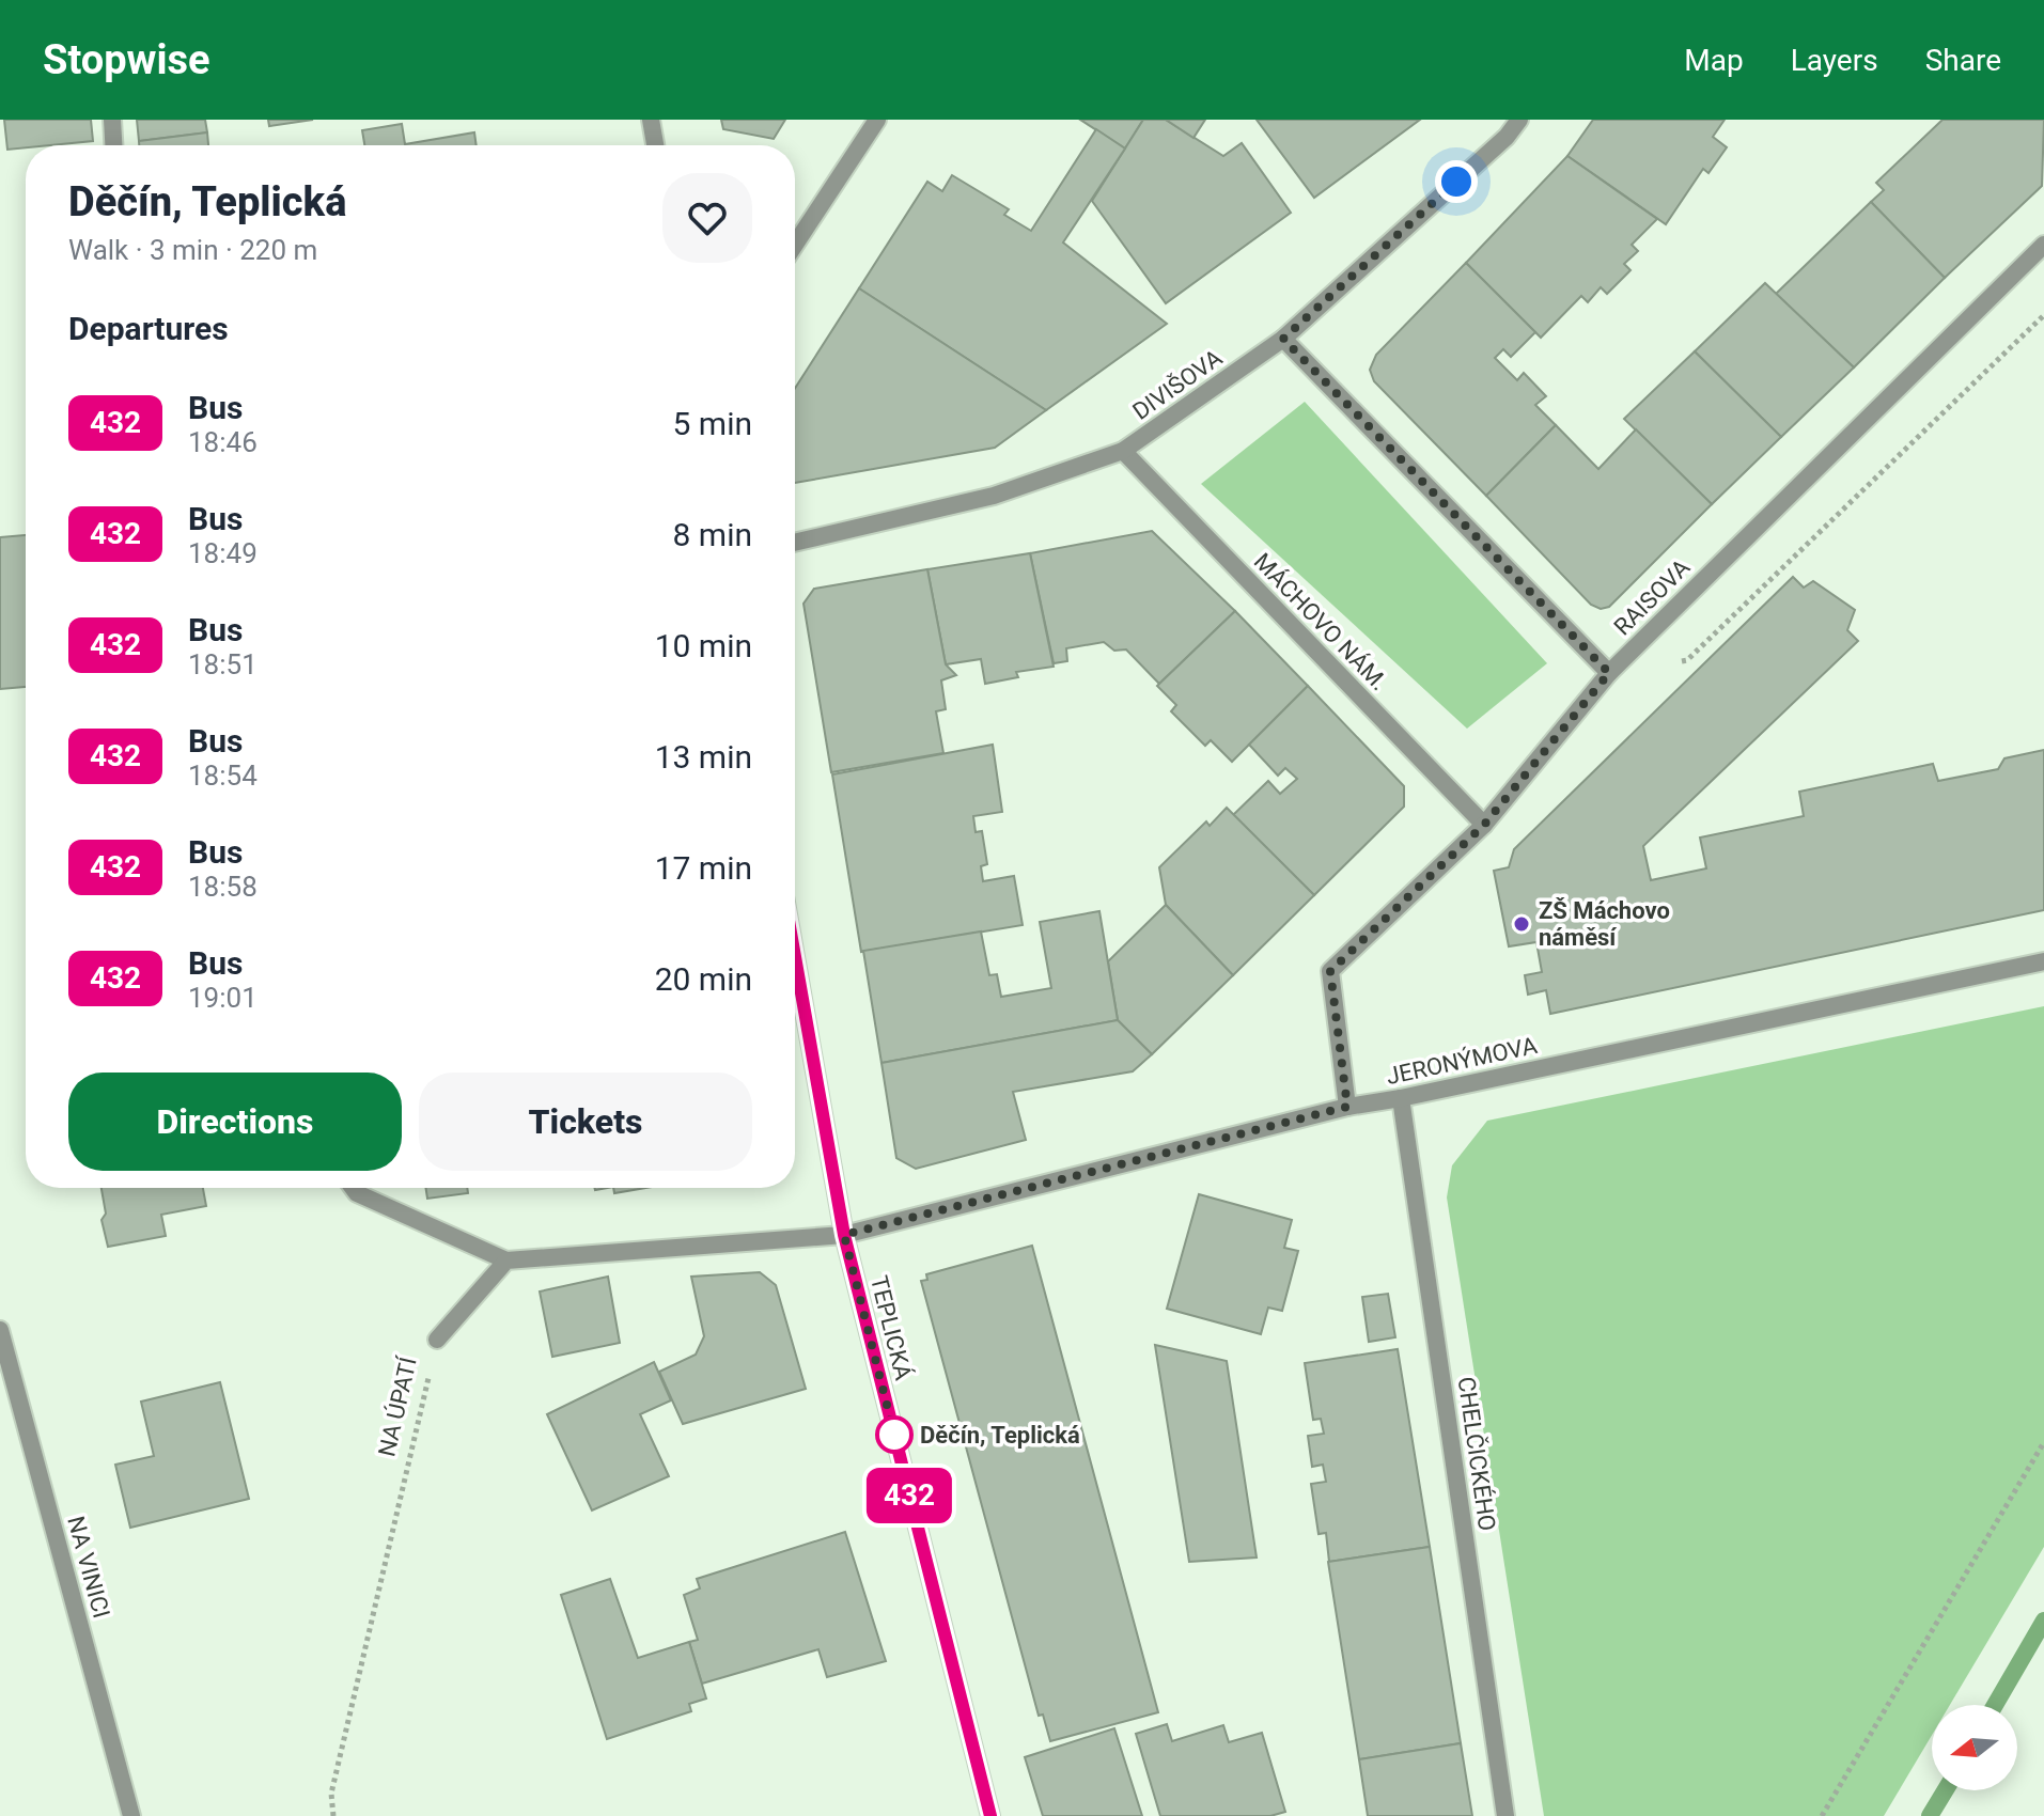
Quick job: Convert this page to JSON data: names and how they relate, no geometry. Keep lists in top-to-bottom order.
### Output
{
  "streets": {
    "street": [
      "DIVIŠOVA",
      "RAISOVA",
      "MÁCHOVO NÁM.",
      "JERONÝMOVA",
      "TEPLICKÁ",
      "NA ÚPATÍ",
      "CHELČICKÉHO",
      "NA VINICI"
    ]
  },
  "crossings": [
    ["DIVIŠOVA", "MÁCHOVO NÁM."],
    ["RAISOVA", "MÁCHOVO NÁM."],
    ["RAISOVA", "JERONÝMOVA"],
    ["JERONÝMOVA", "TEPLICKÁ"],
    ["JERONÝMOVA", "CHELČICKÉHO"]
  ],
  "places": ["ZŠ Máchovo náměsí", "Děčín, Teplická"],
  "lines": ["bus line 432"],
  "north": "left",
  "page": {
    "header": "Stopwise",
    "nav": ["Map", "Layers", "Share"],
    "on_map": "432",
    "heading": [
      ["Děčín, Teplická", "Walk · 3 min · 220 m"],
      "Departures"
    ],
    "list": [
      {
        "mark": "432",
        "name": "Bus",
        "note": "18:46",
        "value": "5 min"
      },
      {
        "mark": "432",
        "name": "Bus",
        "note": "18:49",
        "value": "8 min"
      },
      {
        "mark": "432",
        "name": "Bus",
        "note": "18:51",
        "value": "10 min"
      },
      {
        "mark": "432",
        "name": "Bus",
        "note": "18:54",
        "value": "13 min"
      },
      {
        "mark": "432",
        "name": "Bus",
        "note": "18:58",
        "value": "17 min"
      },
      {
        "mark": "432",
        "name": "Bus",
        "note": "19:01",
        "value": "20 min"
      }
    ],
    "buttons": ["Directions", "Tickets"]
  }
}
